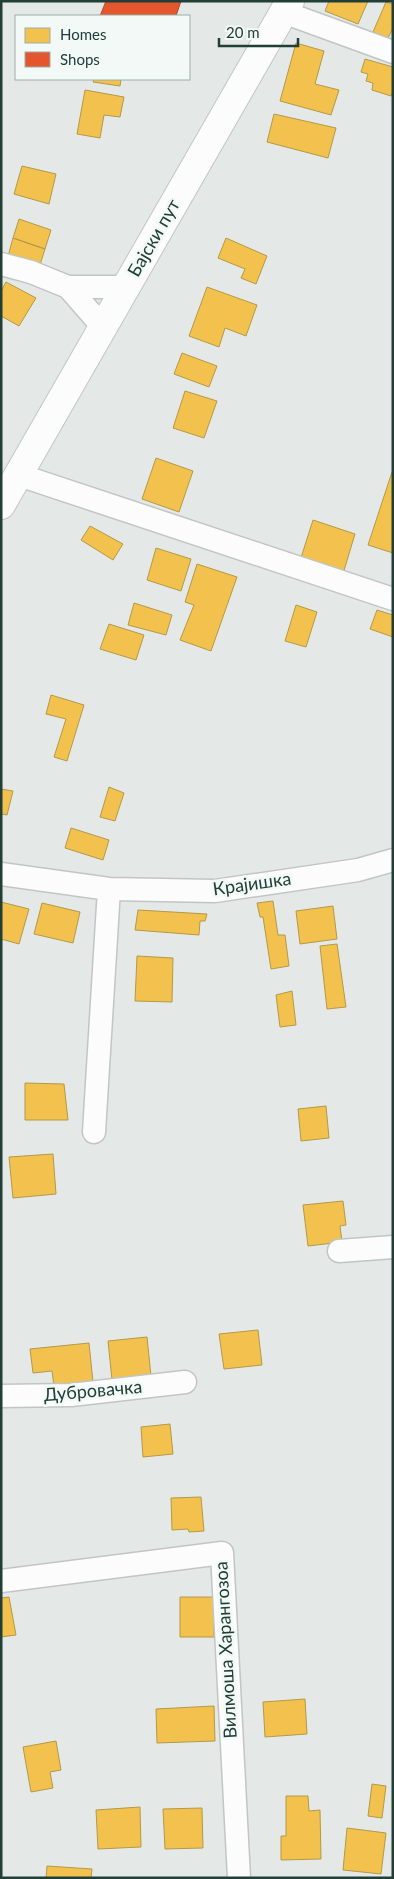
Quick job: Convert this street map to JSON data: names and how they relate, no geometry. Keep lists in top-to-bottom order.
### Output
{
  "streets": {
    "street": [
      "Бајски пут",
      "Крајишка",
      "Дубровачка",
      "Вилмоша Харангозоа"
    ]
  },
  "legend": ["Homes", "Shops"],
  "scale_bar": "20 m"
}
